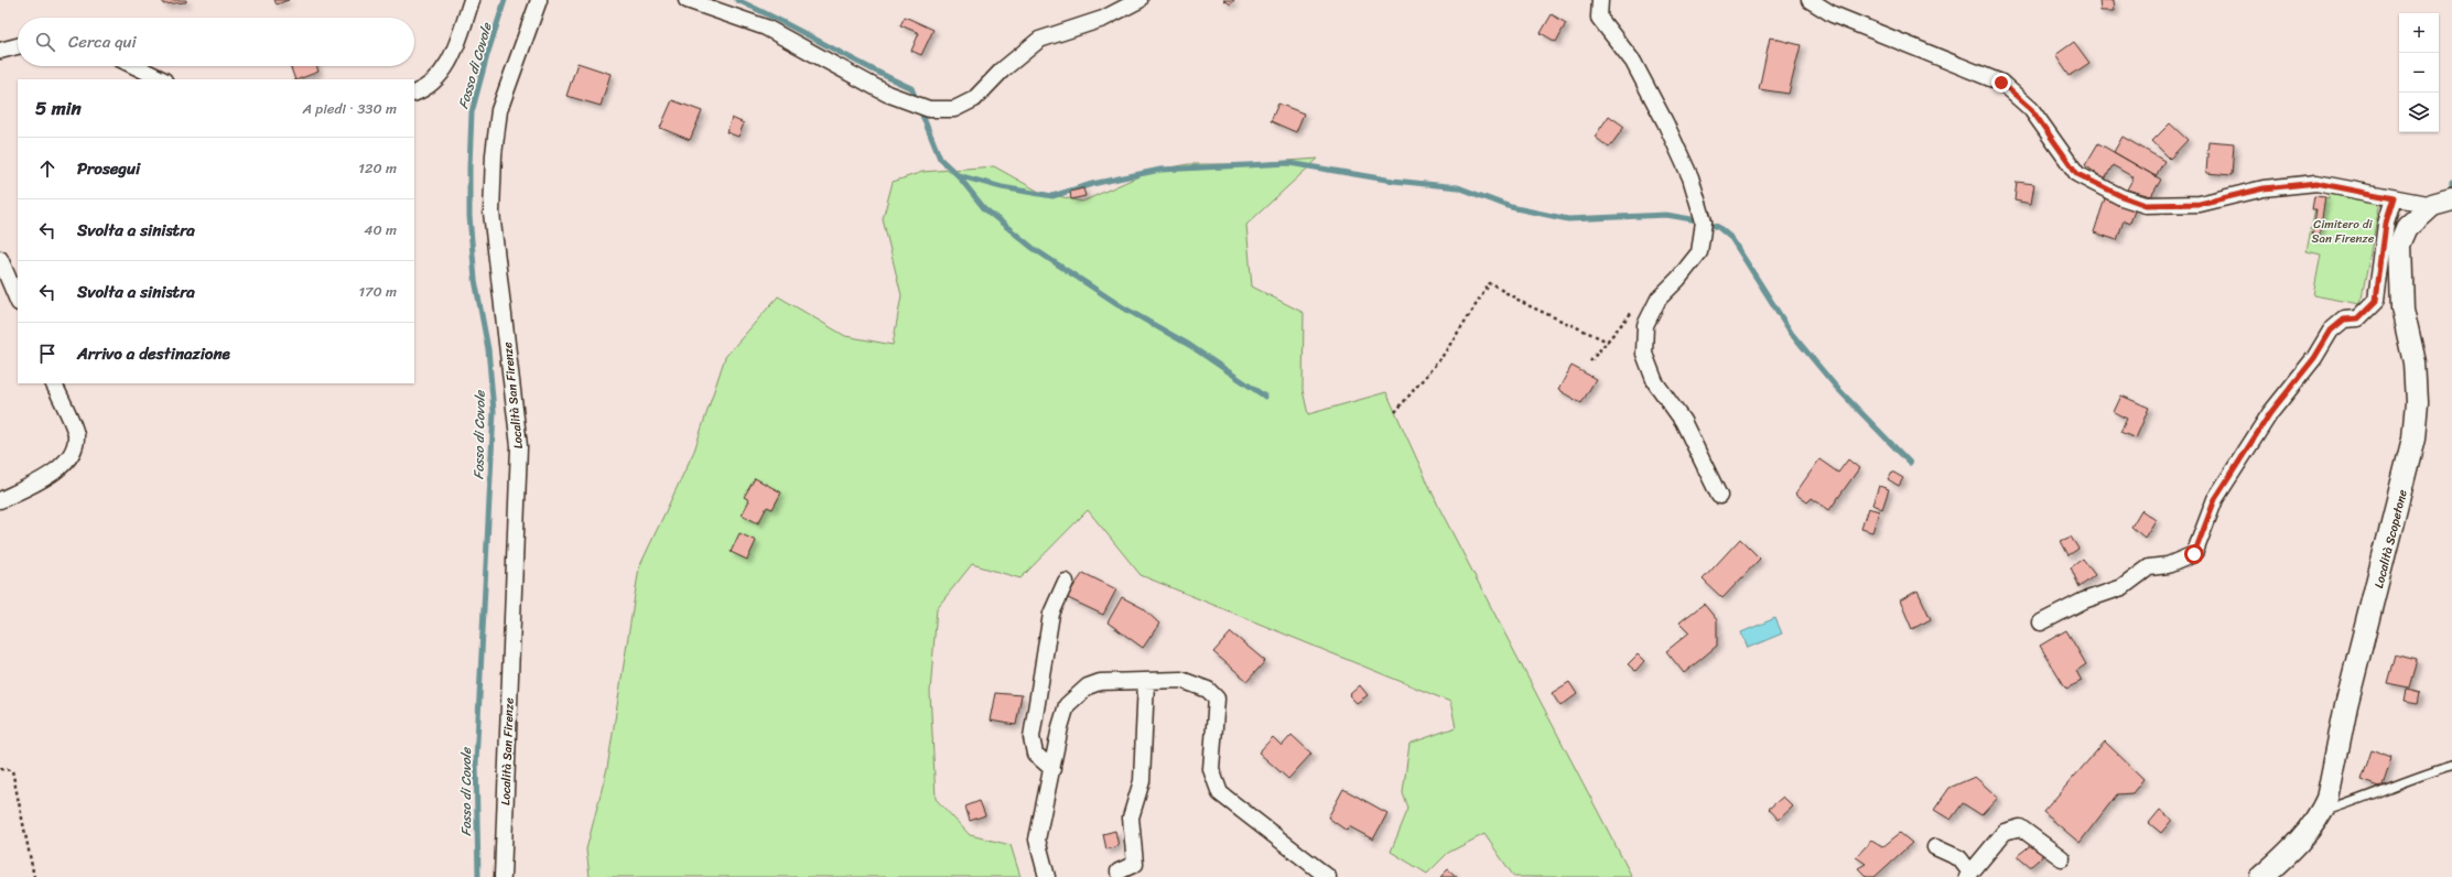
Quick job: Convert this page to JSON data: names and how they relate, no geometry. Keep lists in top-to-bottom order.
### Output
{
  "streets": {
    "main road": ["Località Scopetone"],
    "street": ["Località San Firenze"]
  },
  "water": ["Fosso di Covole"],
  "parks": ["Cimitero di San Firenze"],
  "page": {
    "map_buttons": ["+", "−"],
    "search": "Cerca qui",
    "heading": ["5 min", "A piedi · 330 m"],
    "list": [
      ["Prosegui", "120 m"],
      ["Svolta a sinistra", "40 m"],
      ["Svolta a sinistra", "170 m"],
      "Arrivo a destinazione"
    ]
  }
}
